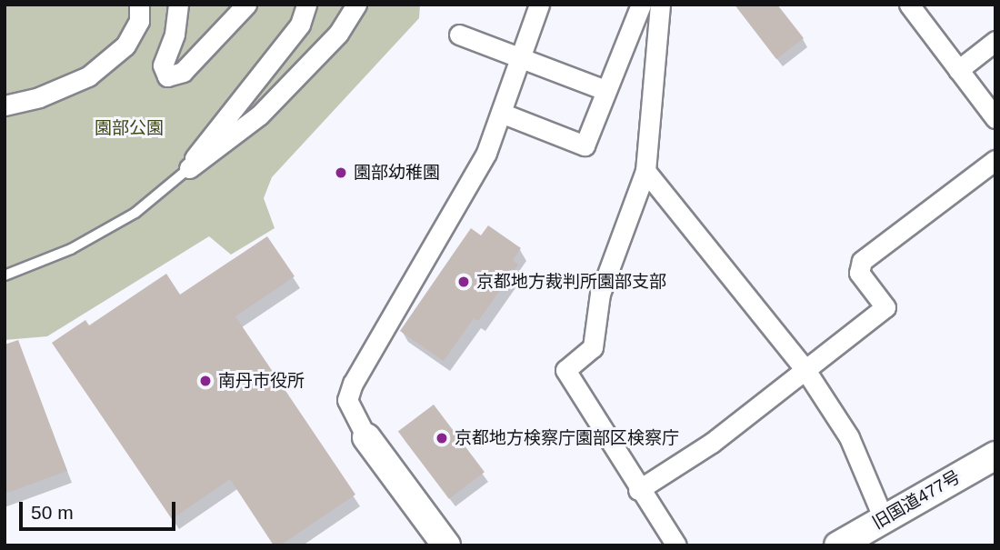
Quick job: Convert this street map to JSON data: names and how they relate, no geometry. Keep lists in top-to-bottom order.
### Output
{
  "streets": {
    "street": ["旧国道477号"]
  },
  "parks": ["園部公園"],
  "places": [
    "園部幼稚園",
    "京都地方裁判所園部支部",
    "南丹市役所",
    "京都地方検察庁園部区検察庁"
  ],
  "scale_bar": "50 m"
}
